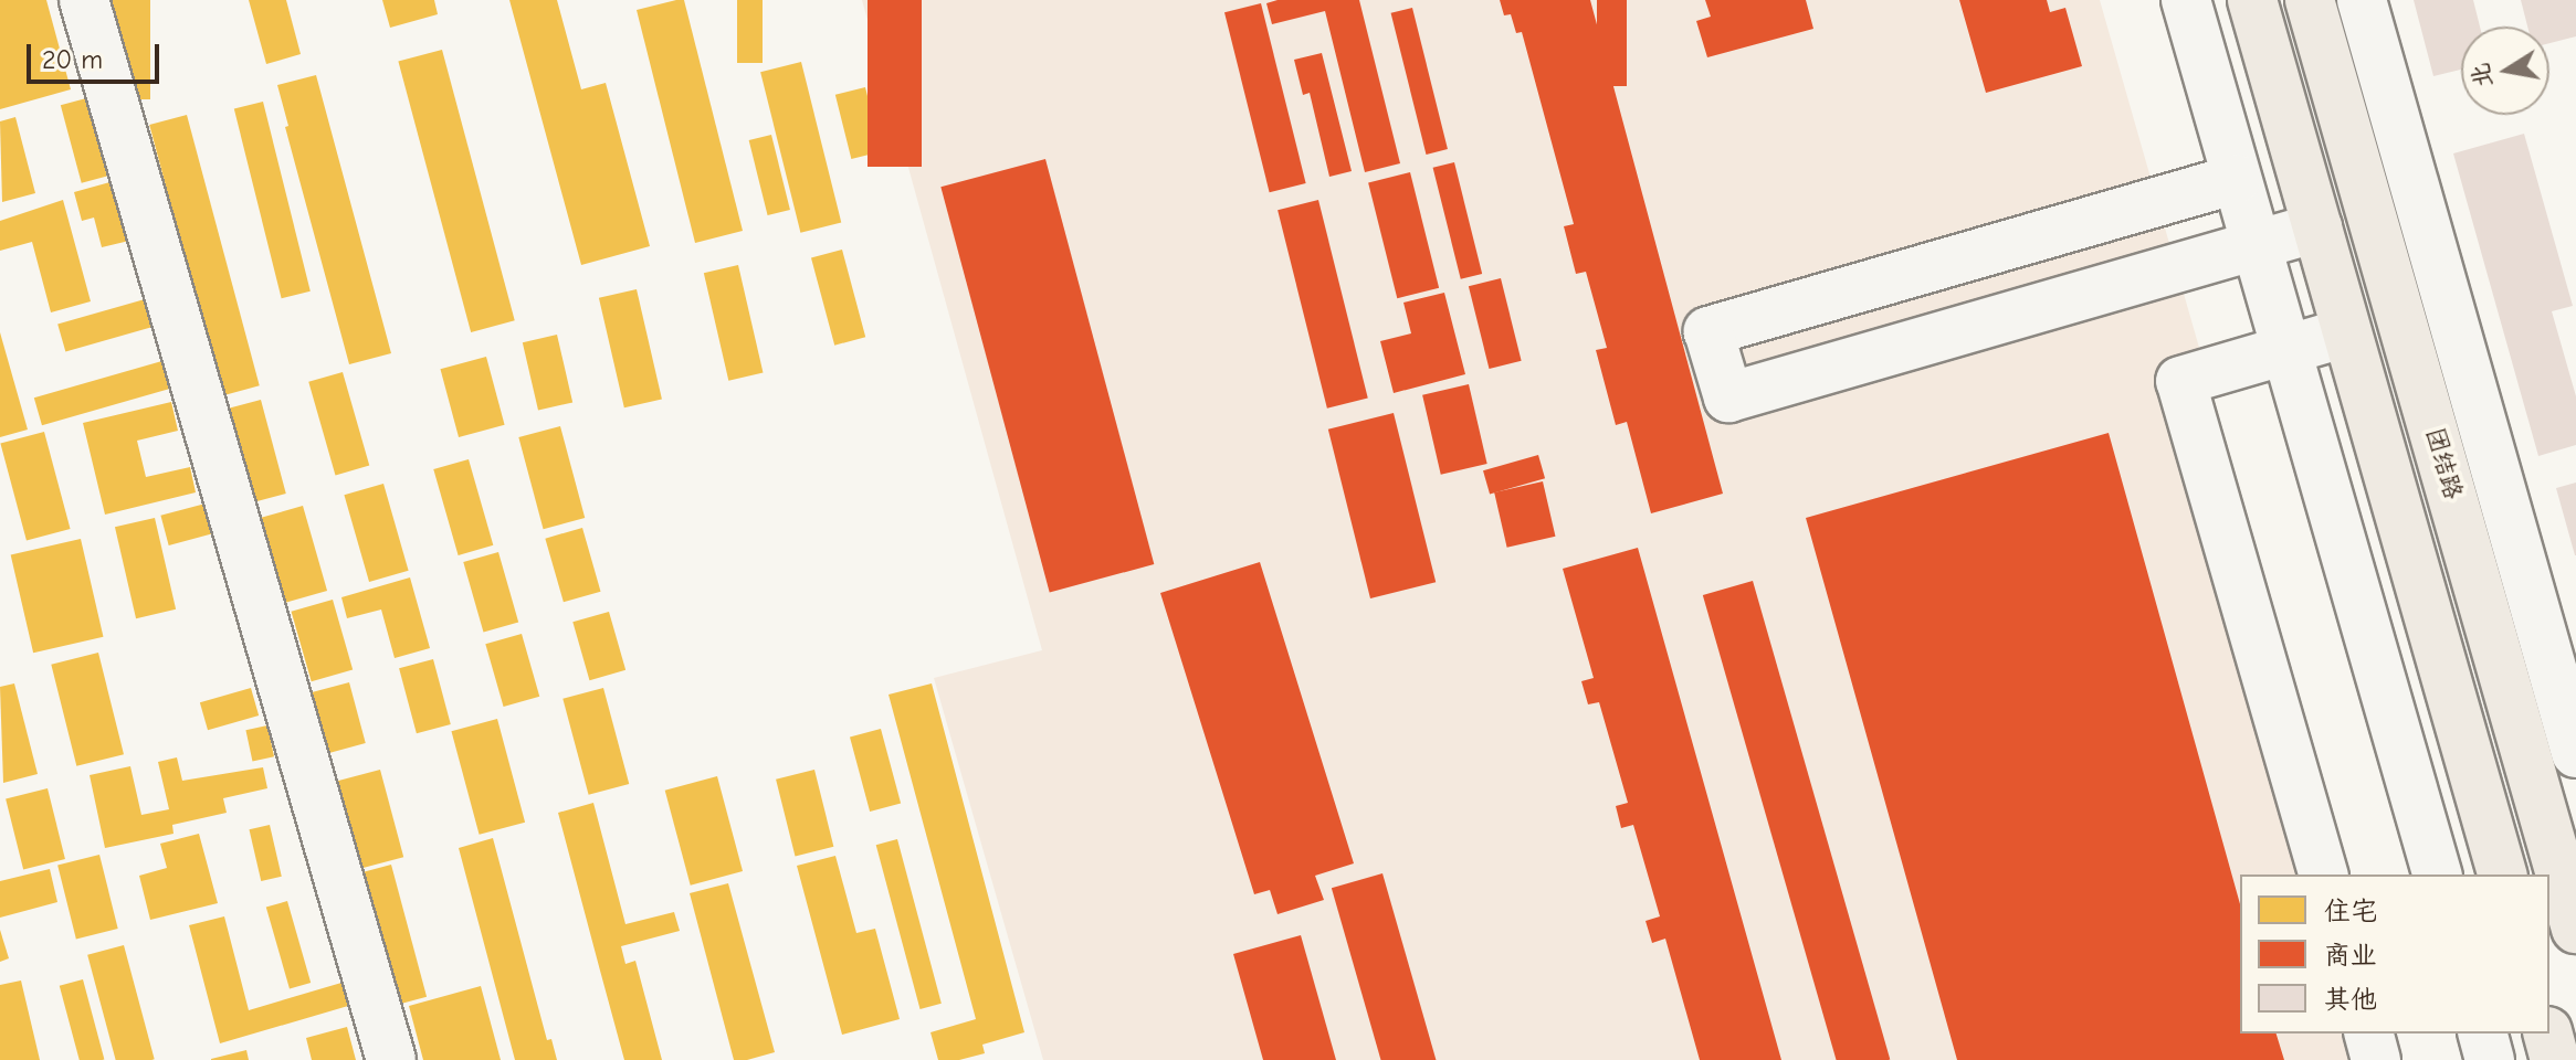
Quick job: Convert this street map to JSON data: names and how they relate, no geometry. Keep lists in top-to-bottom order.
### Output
{
  "streets": {
    "main road": ["团结路"]
  },
  "legend": ["住宅", "商业", "其他"],
  "scale_bar": "20 m",
  "north": "left"
}
